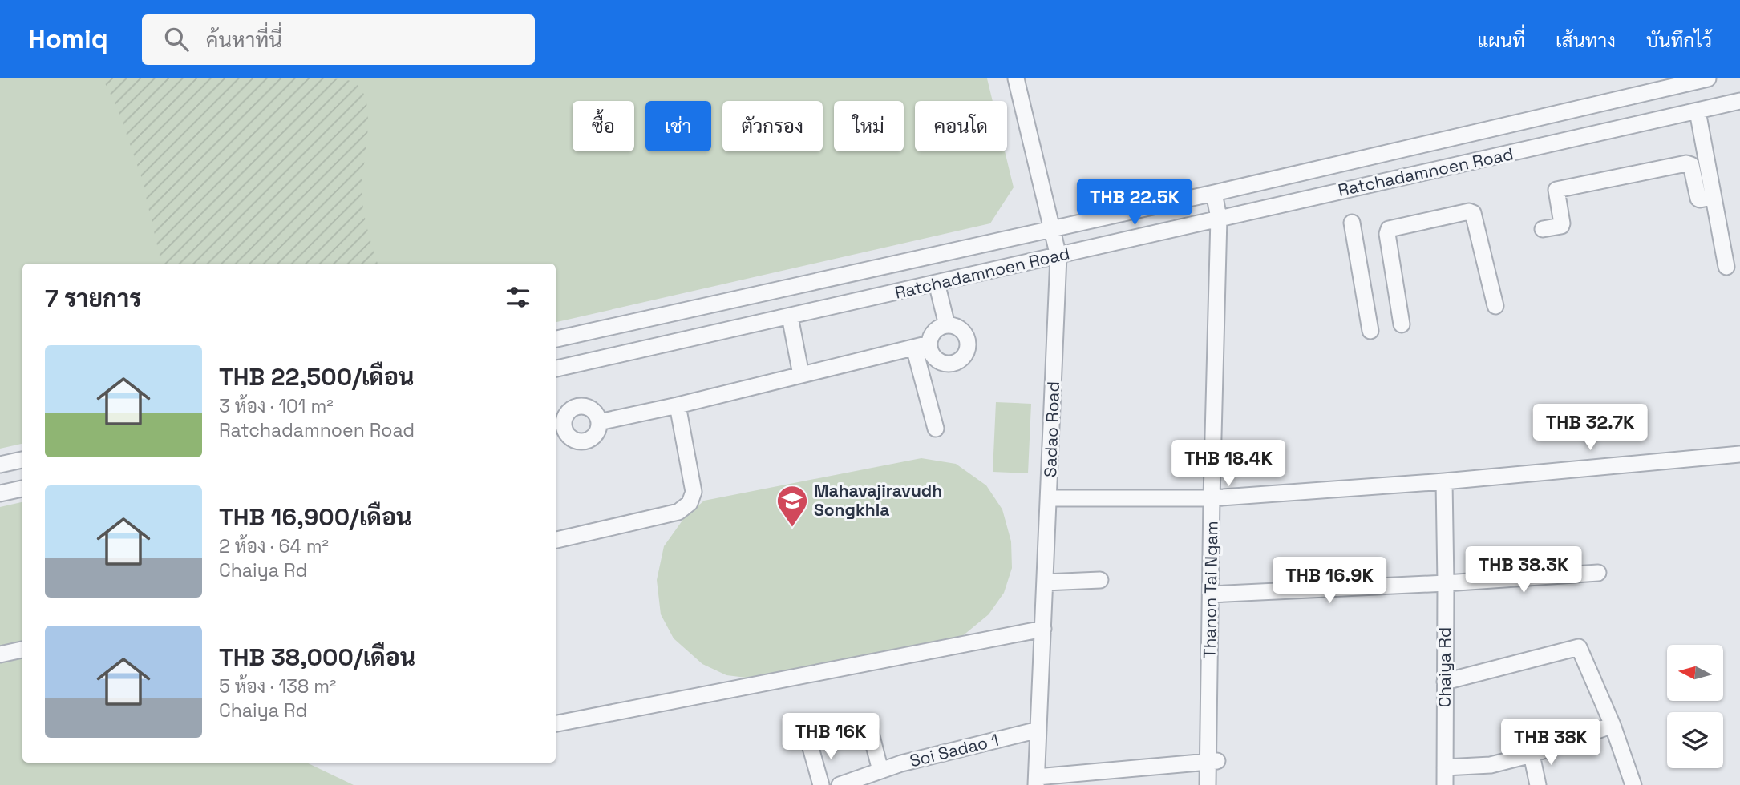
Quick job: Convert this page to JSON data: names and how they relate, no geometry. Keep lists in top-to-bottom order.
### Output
{
  "streets": {
    "street": [
      "Ratchadamnoen Road",
      "Sadao Road",
      "Thanon Tai Ngam",
      "Chaiya Rd",
      "Soi Sadao 1"
    ]
  },
  "crossings": [
    ["Ratchadamnoen Road", "Sadao Road"],
    ["Ratchadamnoen Road", "Thanon Tai Ngam"],
    ["Sadao Road", "Soi Sadao 1"]
  ],
  "places": {
    "school or university": ["Mahavajiravudh Songkhla"]
  },
  "north": "left",
  "page": {
    "header": "Homiq",
    "search": "ค้นหาที่นี่",
    "nav": ["แผนที่", "เส้นทาง", "บันทึกไว้"],
    "chip": [
      "ซื้อ",
      "เช่า",
      "ตัวกรอง",
      "ใหม่",
      "คอนโด"
    ],
    "price": [
      "THB 22.5K",
      "THB 32.7K",
      "THB 18.4K",
      "THB 38.3K",
      "THB 16.9K",
      "THB 16K",
      "THB 38K"
    ],
    "heading": "7 รายการ",
    "list": [
      {
        "name": "THB 22,500/เดือน",
        "note": "3 ห้อง · 101 m² · Ratchadamnoen Road"
      },
      {
        "name": "THB 16,900/เดือน",
        "note": "2 ห้อง · 64 m² · Chaiya Rd"
      },
      {
        "name": "THB 38,000/เดือน",
        "note": "5 ห้อง · 138 m² · Chaiya Rd"
      }
    ]
  }
}
